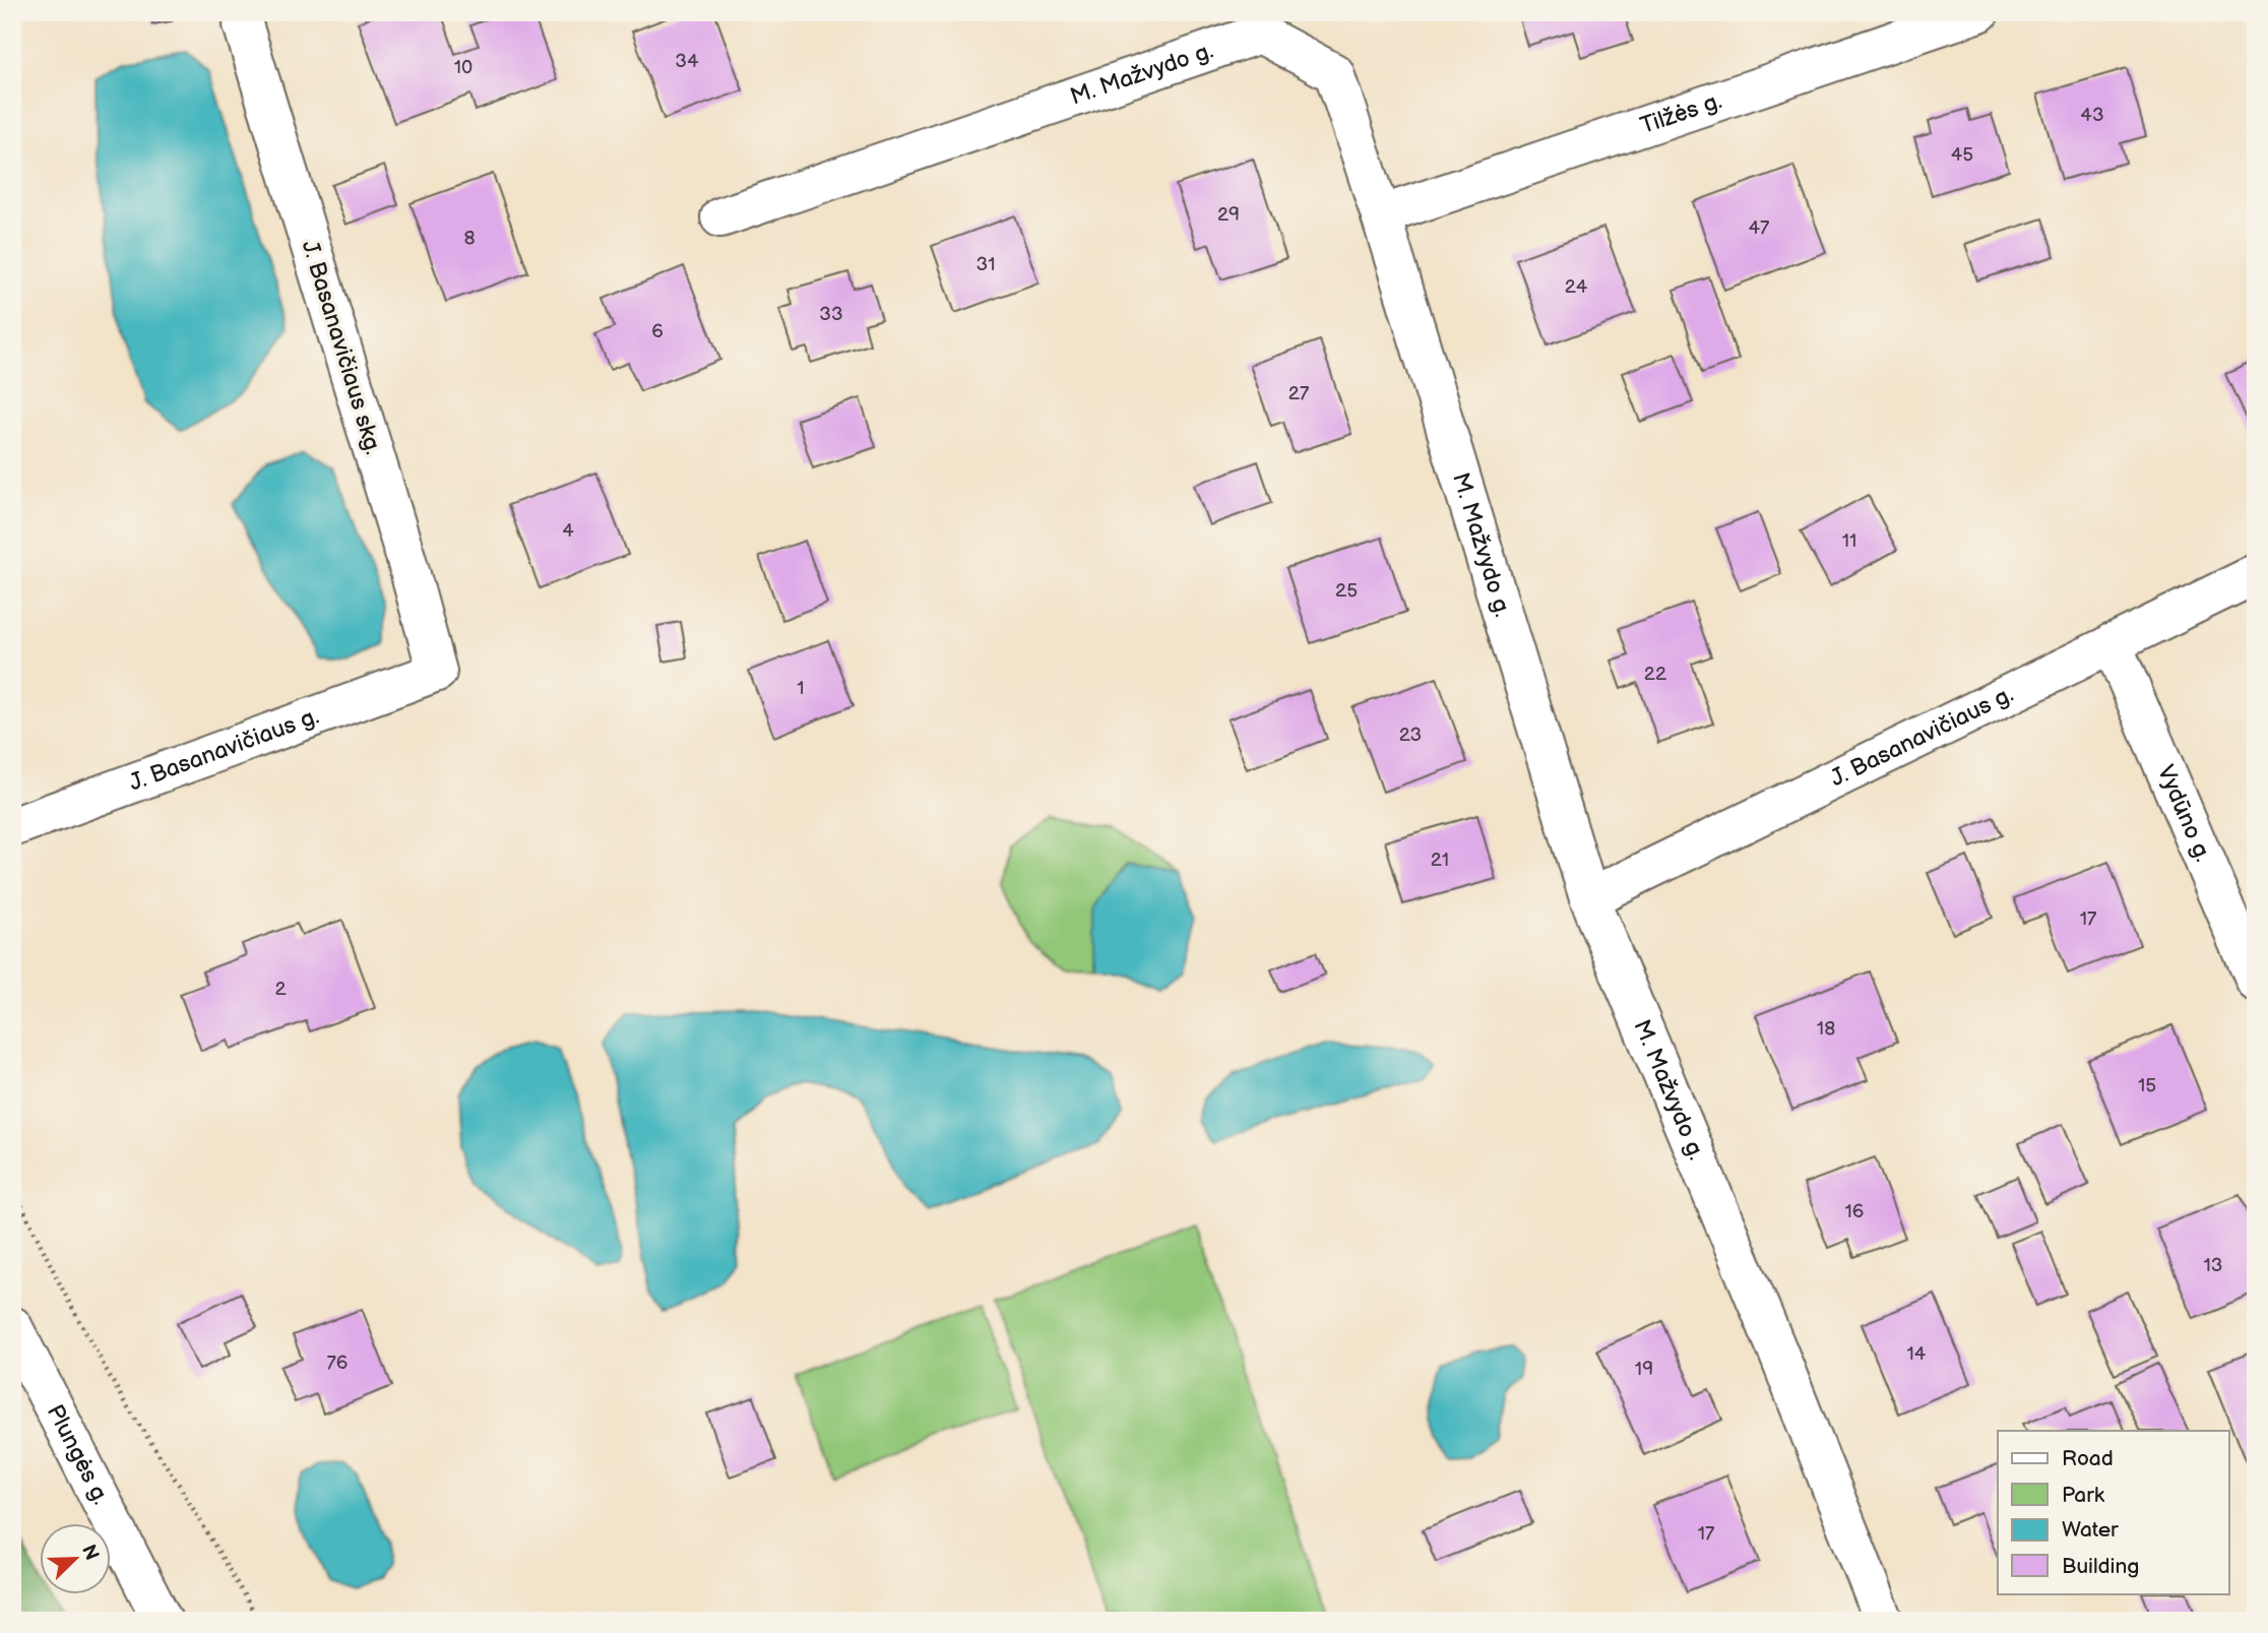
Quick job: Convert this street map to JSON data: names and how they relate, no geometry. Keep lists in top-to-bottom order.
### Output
{
  "streets": {
    "street": [
      "M. Mažvydo g.",
      "Tilžės g.",
      "J. Basanavičiaus skg.",
      "J. Basanavičiaus g.",
      "Vydūno g.",
      "Plungės g."
    ]
  },
  "crossings": [
    ["M. Mažvydo g.", "Tilžės g."],
    ["M. Mažvydo g.", "J. Basanavičiaus g."],
    ["J. Basanavičiaus skg.", "J. Basanavičiaus g."],
    ["J. Basanavičiaus g.", "Vydūno g."]
  ],
  "house_numbers": [
    "34",
    "10",
    "43",
    "45",
    "29",
    "47",
    "8",
    "31",
    "24",
    "33",
    "6",
    "27",
    "4",
    "11",
    "25",
    "22",
    "1",
    "23",
    "21",
    "17",
    "2",
    "18",
    "15",
    "16",
    "13",
    "14",
    "76",
    "19",
    "17"
  ],
  "legend": [
    "Road",
    "Park",
    "Water",
    "Building"
  ],
  "north": "top right"
}
